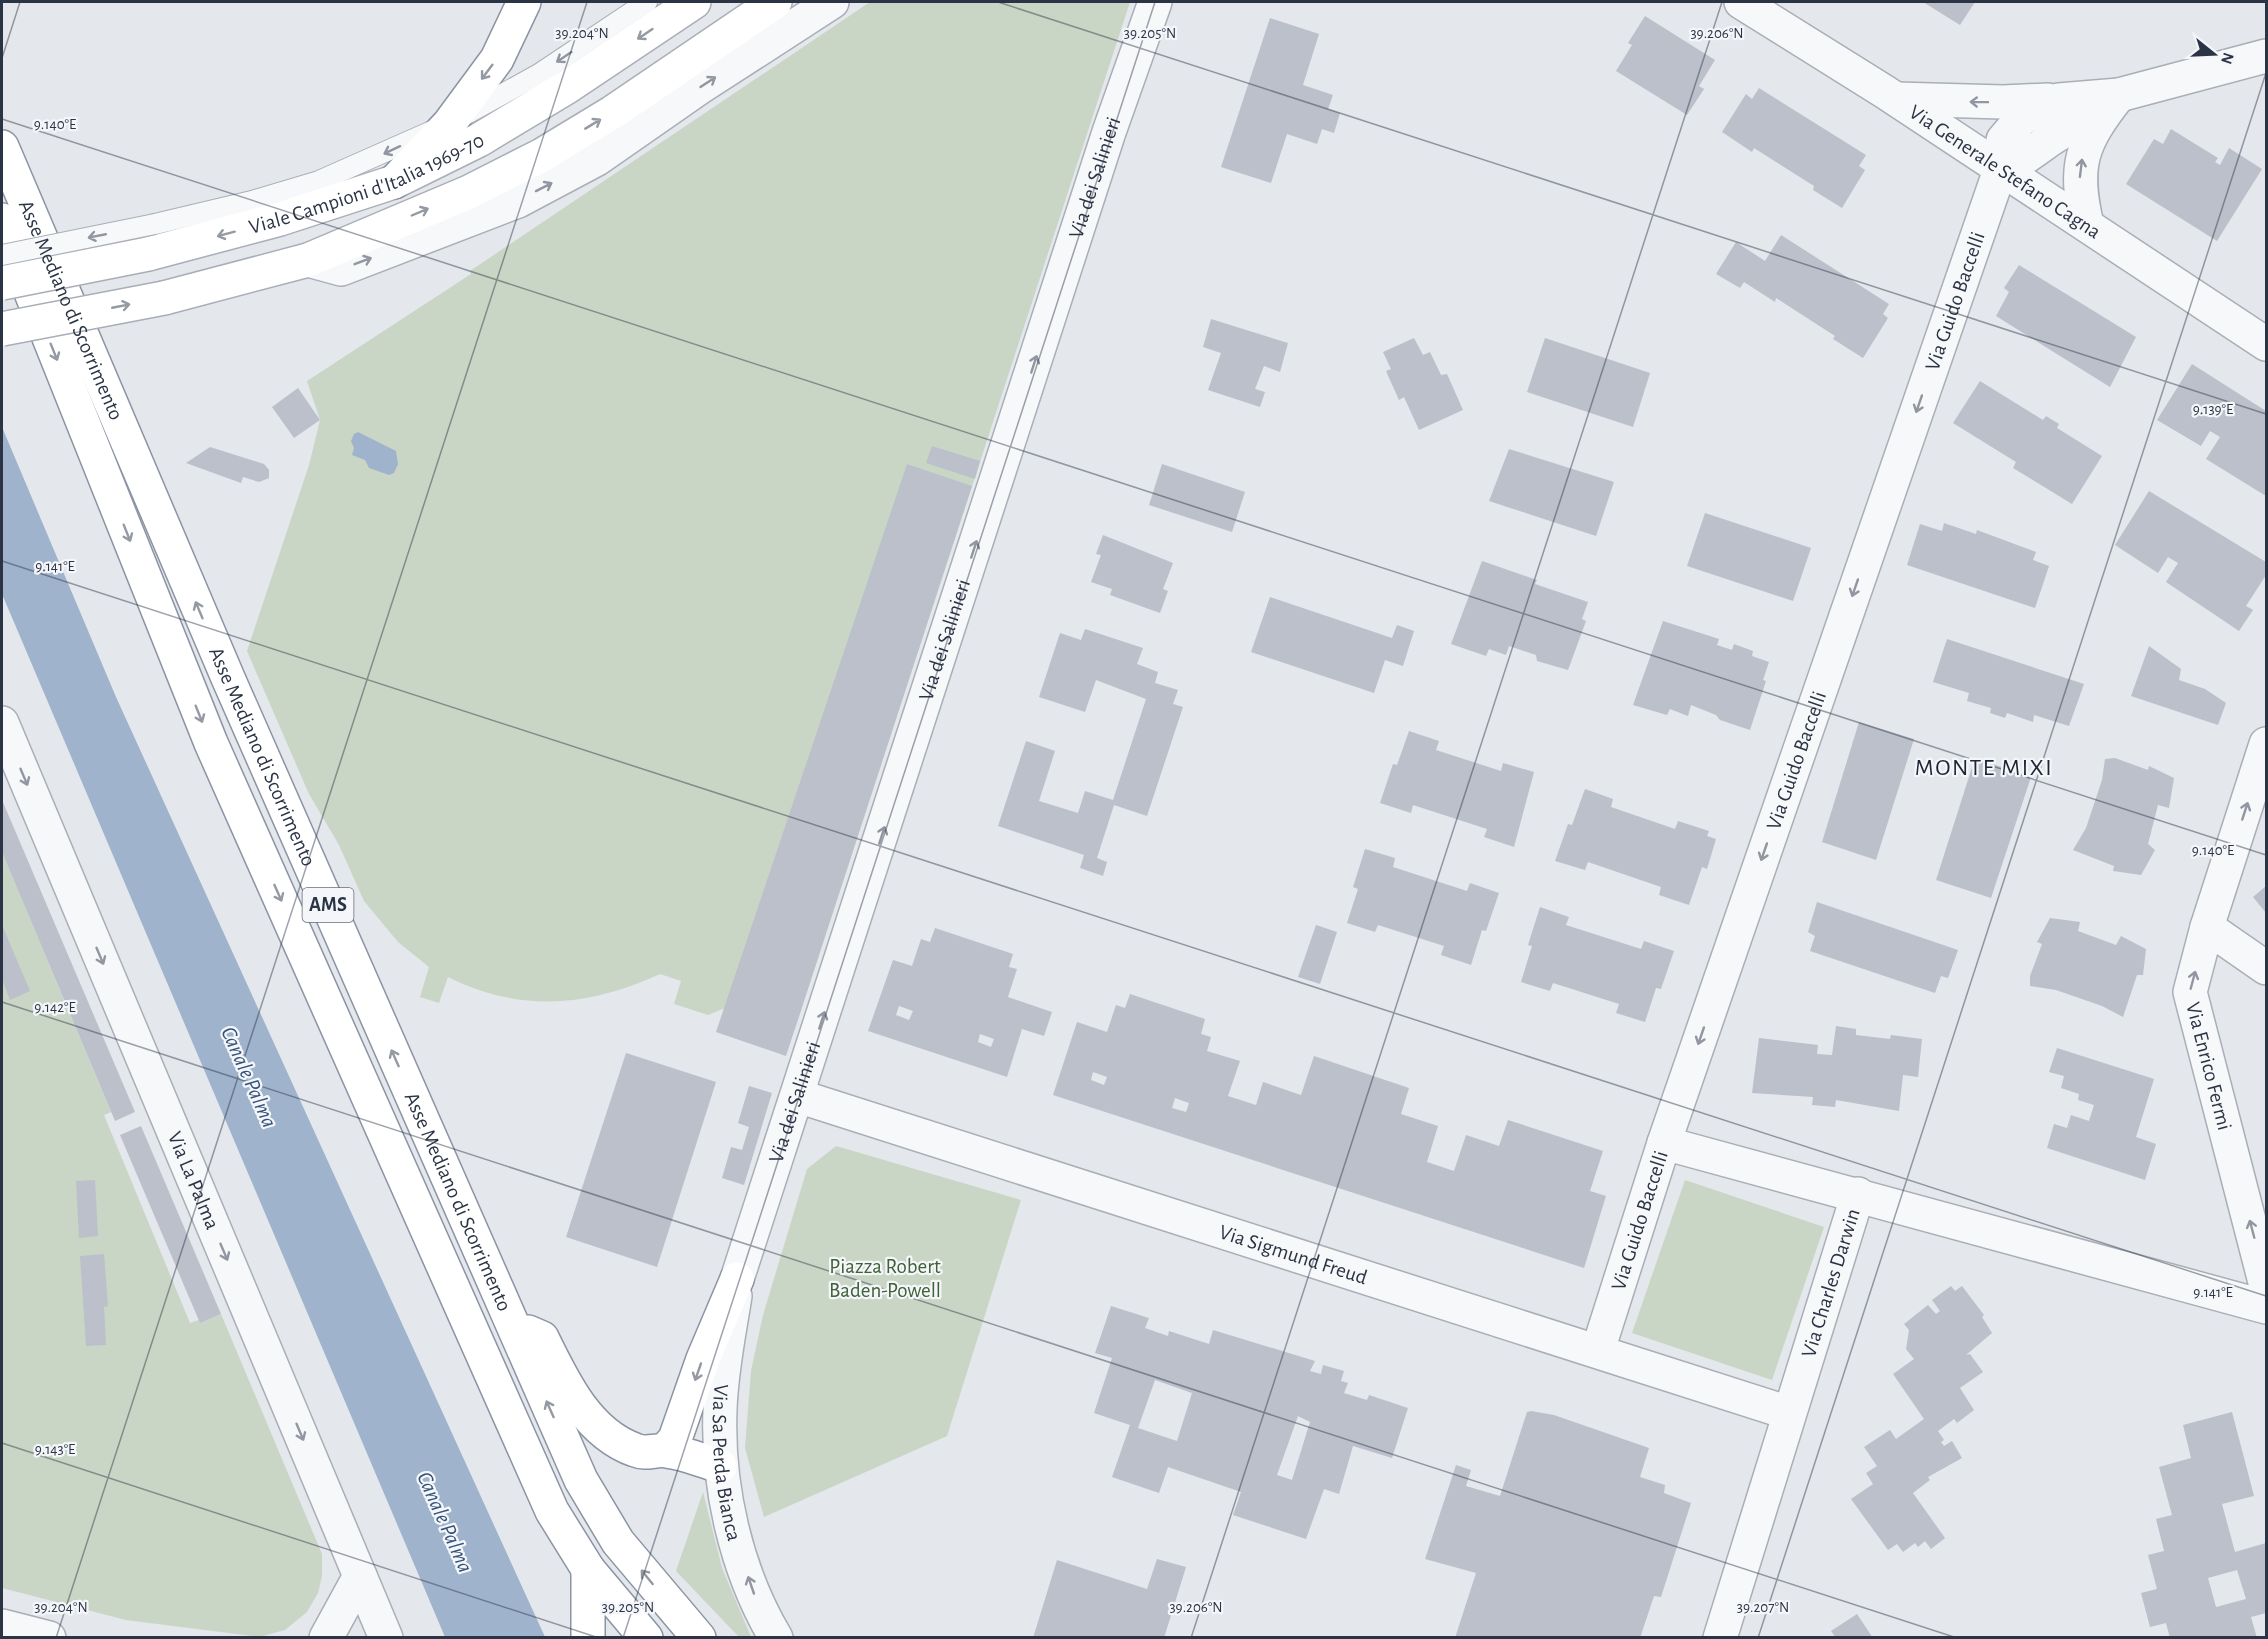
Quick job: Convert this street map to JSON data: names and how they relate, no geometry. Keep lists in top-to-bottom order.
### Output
{
  "streets": {
    "main road": ["Viale Campioni d'Italia 1969-70", "Asse Mediano di Scorrimento", "AMS"],
    "street": [
      "Via Generale Stefano Cagna",
      "Via dei Salinieri",
      "Via Guido Baccelli",
      "Via Enrico Fermi",
      "Via La Palma",
      "Via Sigmund Freud",
      "Via Charles Darwin",
      "Via Sa Perda Bianca"
    ]
  },
  "crossings": [
    ["Via Generale Stefano Cagna", "Via Guido Baccelli"],
    ["Via dei Salinieri", "Via Sigmund Freud"],
    ["Via dei Salinieri", "Via Sa Perda Bianca"],
    ["Via Guido Baccelli", "Via Sigmund Freud"],
    ["Via Sigmund Freud", "Via Charles Darwin"]
  ],
  "one_way": [
    "Via dei Salinieri",
    "Via Guido Baccelli",
    "Via Enrico Fermi",
    "Via La Palma",
    "Via Sa Perda Bianca"
  ],
  "districts": ["MONTE MIXI"],
  "water": ["Canale Palma"],
  "parks": ["Piazza Robert Baden-Powell"],
  "north": "right",
  "coordinates": [
    "39.204°N",
    "39.205°N",
    "39.206°N",
    "9.140°E",
    "9.139°E",
    "9.141°E",
    "9.142°E",
    "9.143°E",
    "39.207°N"
  ]
}
